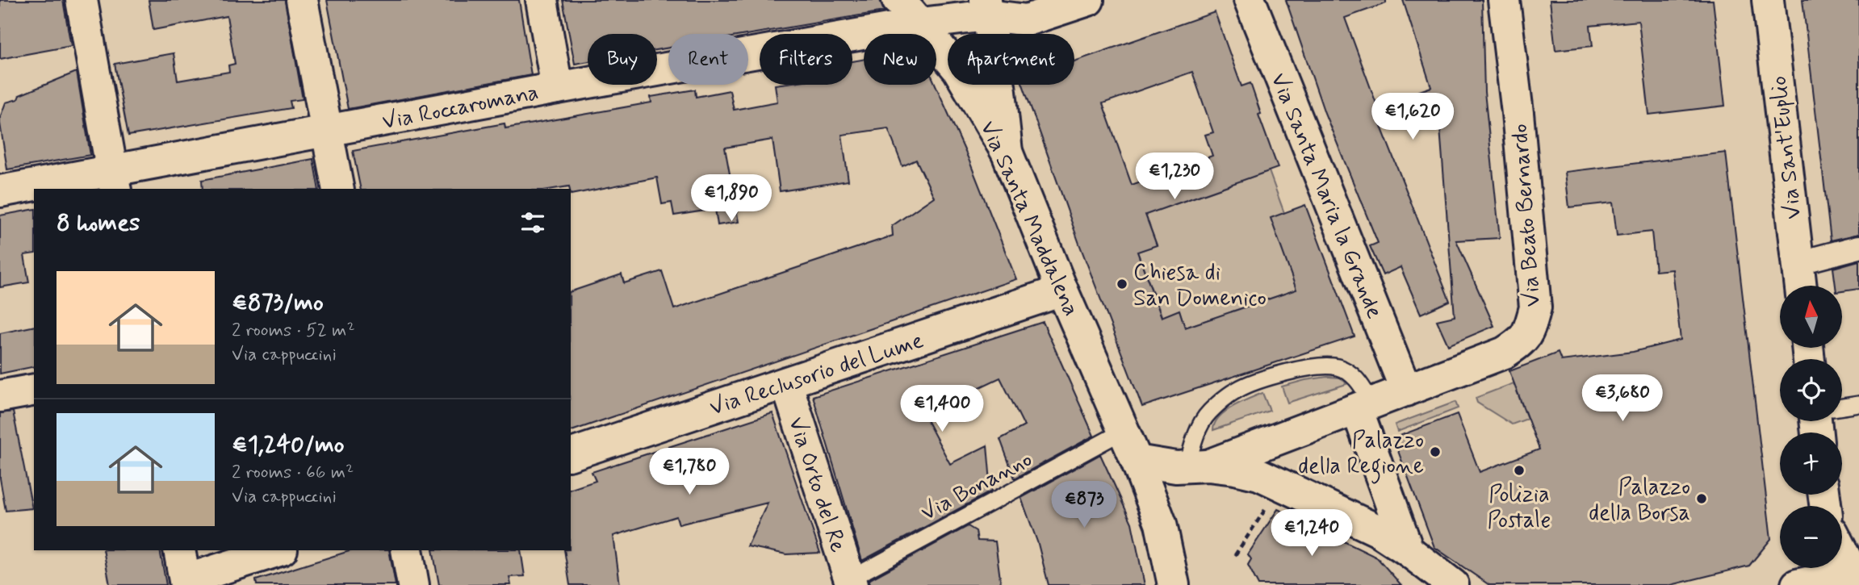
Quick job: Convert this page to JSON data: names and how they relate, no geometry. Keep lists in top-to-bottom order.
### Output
{
  "streets": {
    "street": [
      "Via Roccaromana",
      "Via Sant'Euplio",
      "Via Santa Maria la Grande",
      "Via Beato Bernardo",
      "Via Santa Maddalena",
      "Via Reclusorio del Lume",
      "Via Orto del Re"
    ],
    "lane": ["Via Bonanno"]
  },
  "crossings": [
    ["Via Roccaromana", "Via Santa Maddalena"],
    ["Via Santa Maria la Grande", "Via Beato Bernardo"],
    ["Via Santa Maddalena", "Via Reclusorio del Lume"],
    ["Via Santa Maddalena", "Via Bonanno"],
    ["Via Reclusorio del Lume", "Via Orto del Re"],
    ["Via Orto del Re", "Via Bonanno"]
  ],
  "places": [
    "Chiesa di San Domenico",
    "Palazzo della Regione",
    "Polizia Postale",
    "Palazzo della Borsa"
  ],
  "north": "top",
  "page": {
    "chip": [
      "Buy",
      "Rent",
      "Filters",
      "New",
      "Apartment"
    ],
    "price": [
      "€1,620",
      "€1,230",
      "€1,890",
      "€3,680",
      "€1,400",
      "€1,780",
      "€873",
      "€1,240"
    ],
    "heading": "8 homes",
    "list": [
      {
        "name": "€873/mo",
        "note": "2 rooms · 52 m² · Via cappuccini"
      },
      {
        "name": "€1,240/mo",
        "note": "2 rooms · 66 m² · Via cappuccini"
      }
    ],
    "map_buttons": ["+", "−"]
  }
}
